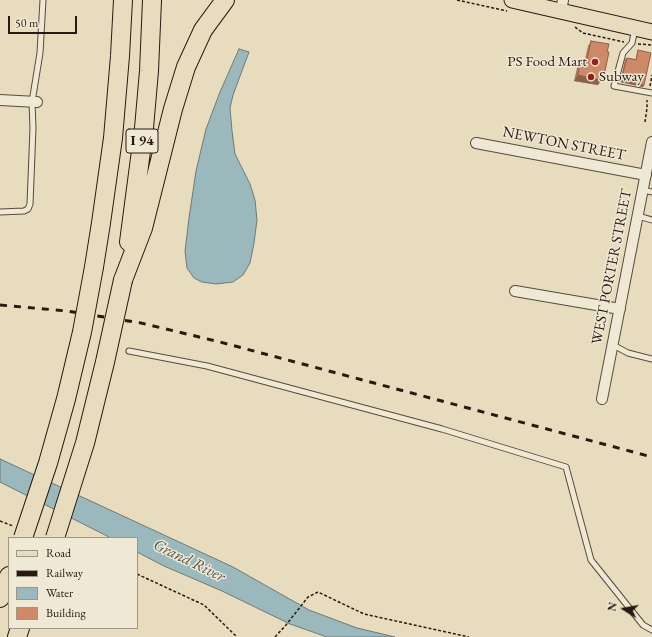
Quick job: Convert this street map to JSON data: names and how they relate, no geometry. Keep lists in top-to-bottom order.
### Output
{
  "streets": {
    "highway": ["I 94"],
    "street": ["NEWTON STREET", "WEST PORTER STREET"]
  },
  "crossings": [
    ["NEWTON STREET", "WEST PORTER STREET"]
  ],
  "water": ["Grand River"],
  "places": ["PS Food Mart", "Subway"],
  "legend": [
    "Road",
    "Railway",
    "Water",
    "Building"
  ],
  "scale_bar": "50 m",
  "north": "left"
}
